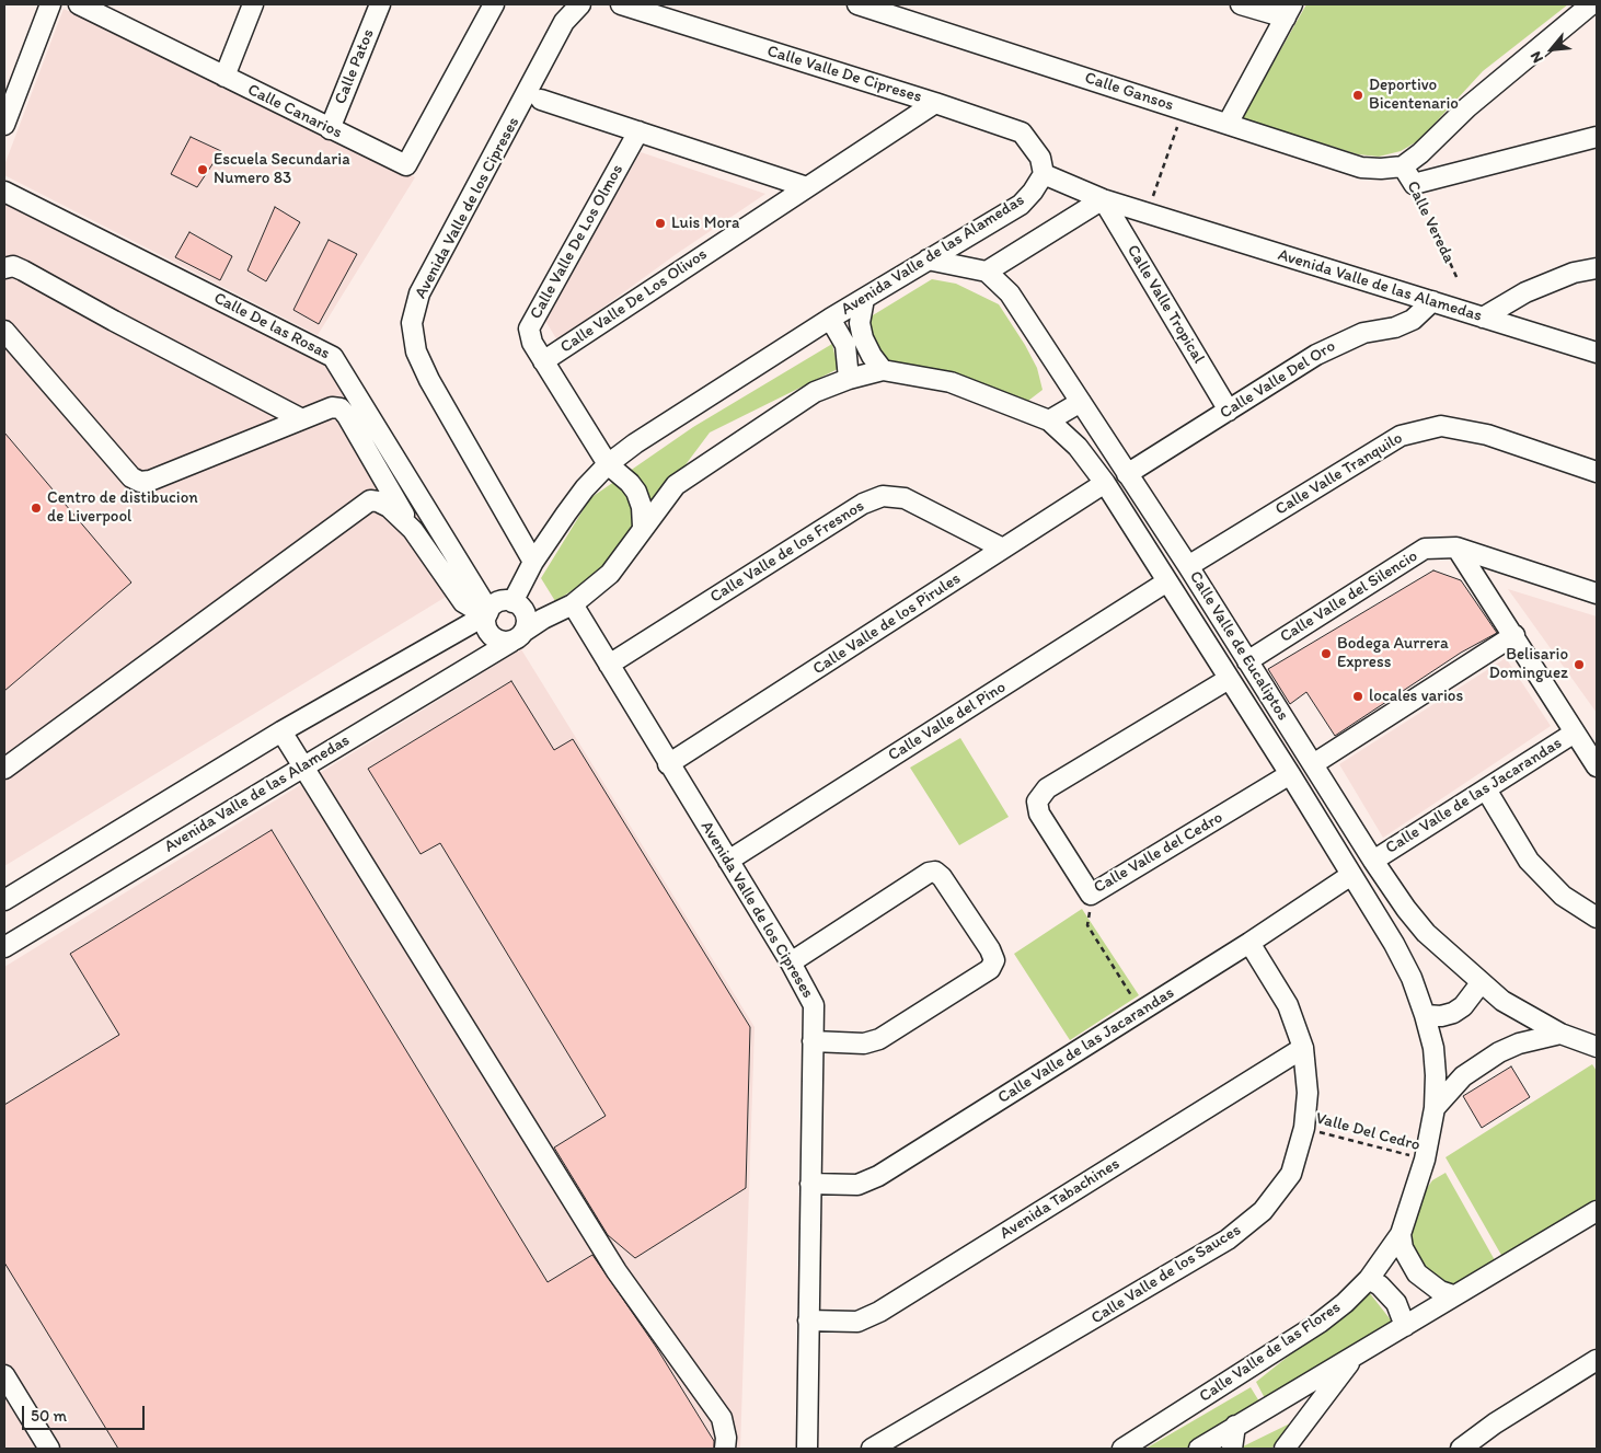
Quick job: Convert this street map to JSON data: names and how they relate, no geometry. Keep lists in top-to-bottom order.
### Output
{
  "streets": {
    "street": [
      "Calle Patos",
      "Calle Valle De Cipreses",
      "Calle Gansos",
      "Calle Canarios",
      "Avenida Valle de los Cipreses",
      "Calle Vereda",
      "Calle Valle De Los Olmos",
      "Avenida Valle de las Alamedas",
      "Calle Valle De Los Olivos",
      "Calle Valle Tropical",
      "Calle De las Rosas",
      "Calle Valle Del Oro",
      "Calle Valle Tranquilo",
      "Calle Valle de los Fresnos",
      "Calle Valle del Silencio",
      "Calle Valle de los Pirules",
      "Calle Valle de Eucaliptos",
      "Calle Valle del Pino",
      "Calle Valle de las Jacarandas",
      "Calle Valle del Cedro",
      "Avenida Tabachines",
      "Calle Valle de los Sauces",
      "Calle Valle de las Flores"
    ],
    "path": ["Valle Del Cedro"]
  },
  "crossings": [
    ["Calle Patos", "Calle Canarios"],
    ["Calle Valle De Cipreses", "Avenida Valle de las Alamedas"],
    ["Calle Valle De Cipreses", "Calle Valle De Los Olivos"],
    ["Calle Gansos", "Calle Vereda"],
    ["Avenida Valle de los Cipreses", "Avenida Valle de las Alamedas"],
    ["Avenida Valle de los Cipreses", "Calle Valle de los Fresnos"],
    ["Avenida Valle de los Cipreses", "Calle Valle de los Pirules"],
    ["Avenida Valle de los Cipreses", "Calle Valle del Pino"],
    ["Avenida Valle de los Cipreses", "Calle Valle de las Jacarandas"],
    ["Avenida Valle de los Cipreses", "Avenida Tabachines"],
    ["Calle Valle De Los Olmos", "Avenida Valle de las Alamedas"],
    ["Calle Valle De Los Olmos", "Calle Valle De Los Olivos"],
    ["Avenida Valle de las Alamedas", "Calle Valle Tropical"],
    ["Avenida Valle de las Alamedas", "Calle De las Rosas"],
    ["Avenida Valle de las Alamedas", "Calle Valle Del Oro"],
    ["Avenida Valle de las Alamedas", "Calle Valle de Eucaliptos"],
    ["Calle Valle Tropical", "Calle Valle Del Oro"],
    ["Calle Valle Del Oro", "Calle Valle de Eucaliptos"],
    ["Calle Valle Tranquilo", "Calle Valle de Eucaliptos"],
    ["Calle Valle de los Fresnos", "Calle Valle de los Pirules"],
    ["Calle Valle del Silencio", "Calle Valle de Eucaliptos"],
    ["Calle Valle de los Pirules", "Calle Valle de Eucaliptos"],
    ["Calle Valle de Eucaliptos", "Calle Valle del Pino"],
    ["Calle Valle de Eucaliptos", "Calle Valle de las Jacarandas"],
    ["Calle Valle de Eucaliptos", "Calle Valle del Cedro"],
    ["Calle Valle de Eucaliptos", "Calle Valle de las Flores"],
    ["Calle Valle de las Jacarandas", "Calle Valle de los Sauces"],
    ["Valle Del Cedro", "Calle Valle de los Sauces"],
    ["Valle Del Cedro", "Calle Valle de las Flores"],
    ["Avenida Tabachines", "Calle Valle de los Sauces"]
  ],
  "places": [
    "Deportivo Bicentenario",
    "Escuela Secundaria Numero 83",
    "Luis Mora",
    "Centro de distibucion de Liverpool",
    "Bodega Aurrera Express",
    "Belisario Dominguez",
    "locales varios"
  ],
  "scale_bar": "50 m",
  "north": "bottom left"
}
